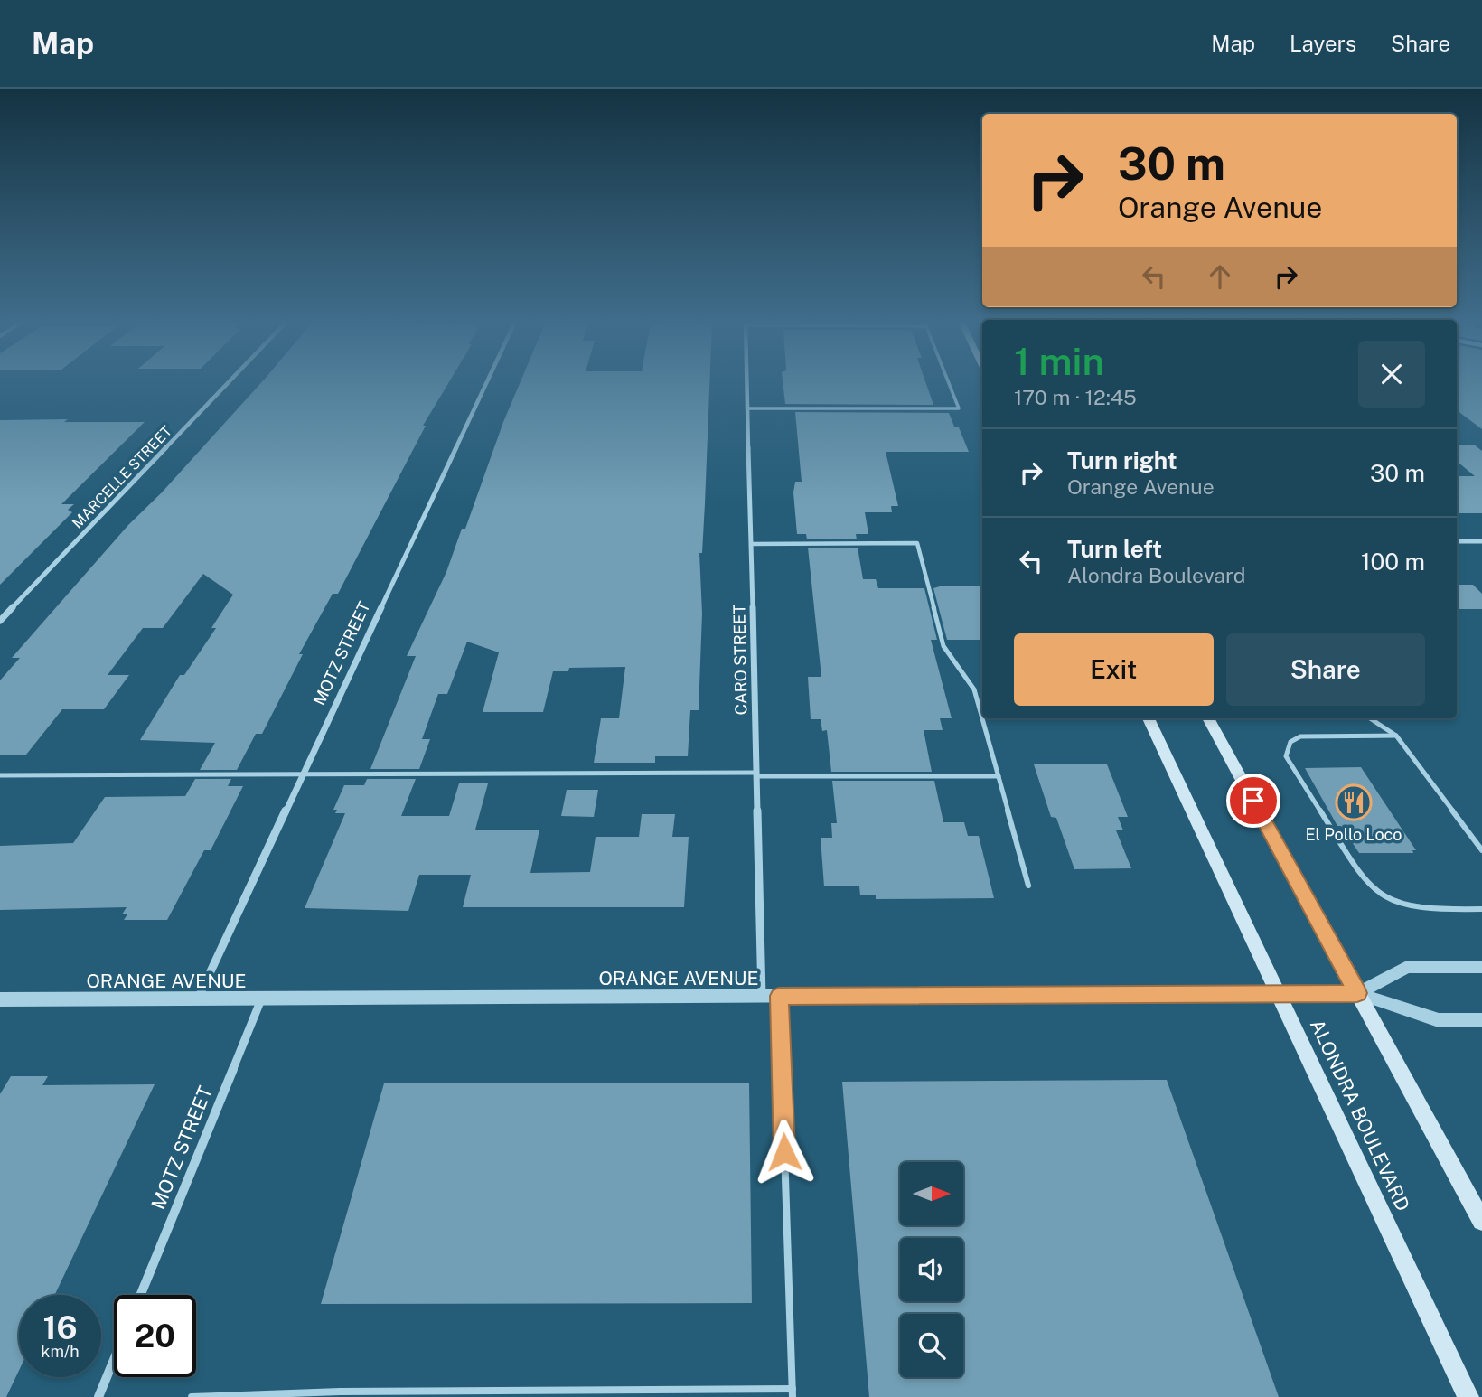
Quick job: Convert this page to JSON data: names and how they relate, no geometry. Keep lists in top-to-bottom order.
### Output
{
  "streets": {
    "main road": ["ALONDRA BOULEVARD"],
    "street": [
      "MARCELLE STREET",
      "MOTZ STREET",
      "CARO STREET",
      "ORANGE AVENUE"
    ]
  },
  "crossings": [
    ["MOTZ STREET", "ORANGE AVENUE"],
    ["CARO STREET", "ORANGE AVENUE"],
    ["ORANGE AVENUE", "ALONDRA BOULEVARD"]
  ],
  "places": {
    "restaurant": ["El Pollo Loco"]
  },
  "north": "right",
  "page": {
    "header": "Map",
    "nav": ["Map", "Layers", "Share"],
    "turn": ["30 m", "Orange Avenue"],
    "heading": ["1 min", "170 m · 12:45"],
    "list": [
      {
        "name": "Turn right",
        "note": "Orange Avenue",
        "value": "30 m"
      },
      {
        "name": "Turn left",
        "note": "Alondra Boulevard",
        "value": "100 m"
      }
    ],
    "buttons": ["Exit", "Share"],
    "speed": "16 km/h",
    "limit": "20"
  }
}
